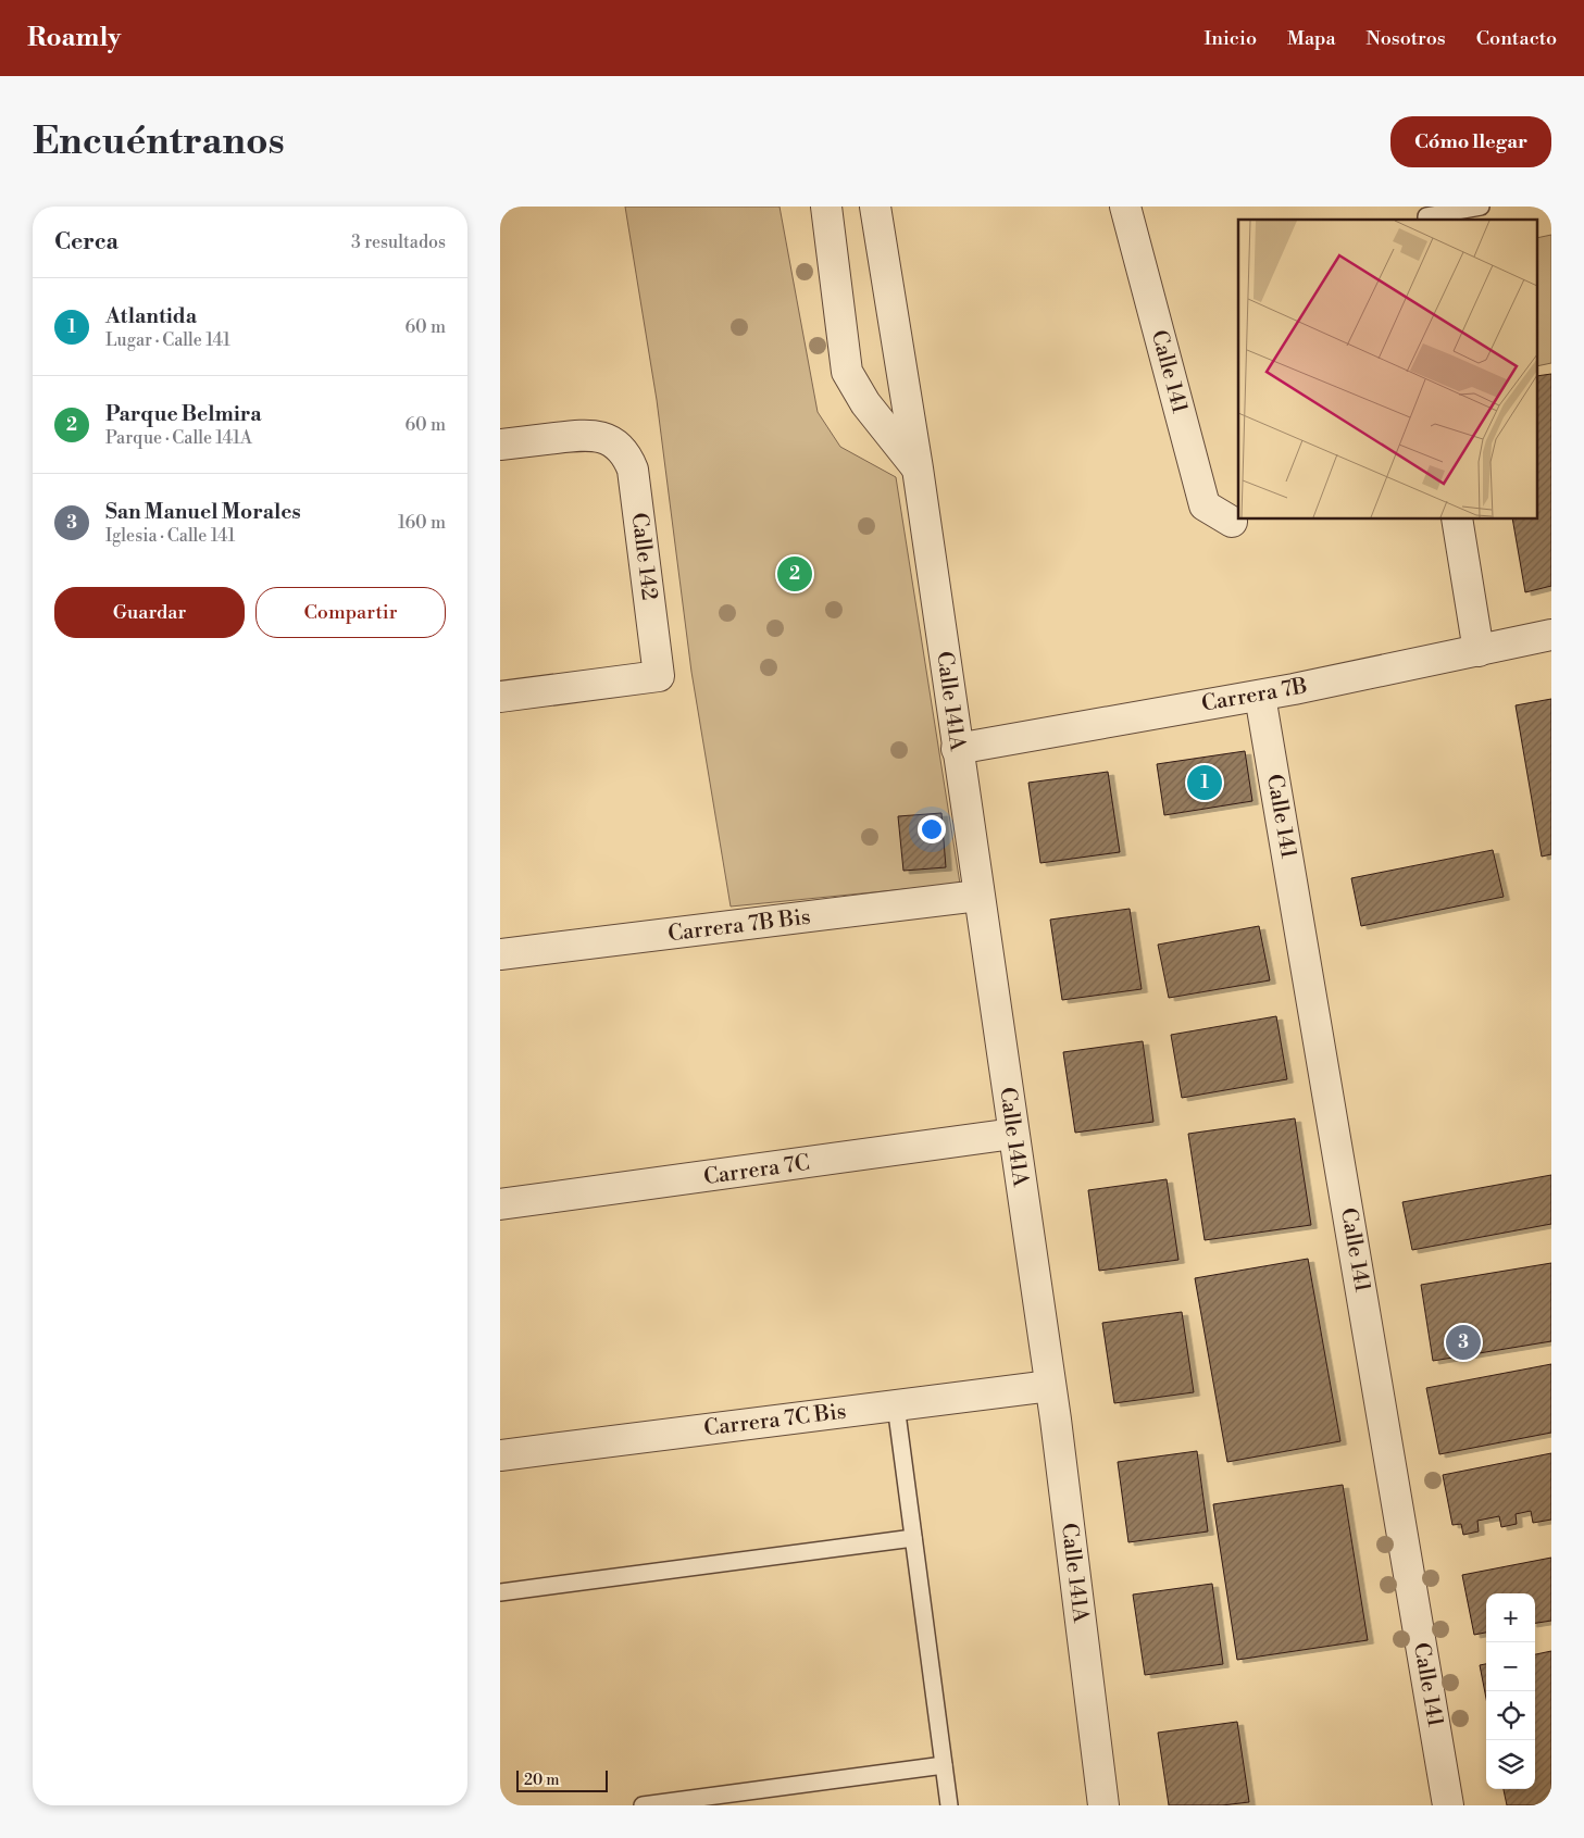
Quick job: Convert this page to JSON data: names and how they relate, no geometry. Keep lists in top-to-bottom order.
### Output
{
  "streets": {
    "street": [
      "Calle 141",
      "Calle 142",
      "Carrera 7B",
      "Calle 141A",
      "Carrera 7B Bis",
      "Carrera 7C",
      "Carrera 7C Bis"
    ]
  },
  "crossings": [
    ["Calle 141", "Carrera 7B"],
    ["Carrera 7B", "Calle 141A"],
    ["Calle 141A", "Carrera 7B Bis"],
    ["Calle 141A", "Carrera 7C"],
    ["Calle 141A", "Carrera 7C Bis"]
  ],
  "scale_bar": "20 m",
  "page": {
    "header": "Roamly",
    "nav": [
      "Inicio",
      "Mapa",
      "Nosotros",
      "Contacto"
    ],
    "buttons": [
      "Cómo llegar",
      ["Guardar", "Compartir"]
    ],
    "title": "Encuéntranos",
    "heading": ["Cerca", "3 resultados"],
    "list": [
      {
        "mark": "1",
        "name": "Atlantida",
        "note": "Lugar · Calle 141",
        "value": "60 m"
      },
      {
        "mark": "2",
        "name": "Parque Belmira",
        "note": "Parque · Calle 141A",
        "value": "60 m"
      },
      {
        "mark": "3",
        "name": "San Manuel Morales",
        "note": "Iglesia · Calle 141",
        "value": "160 m"
      }
    ],
    "pins": ["2", "1", "3"],
    "map_buttons": ["+", "−"],
    "scale": "20 m"
  }
}
